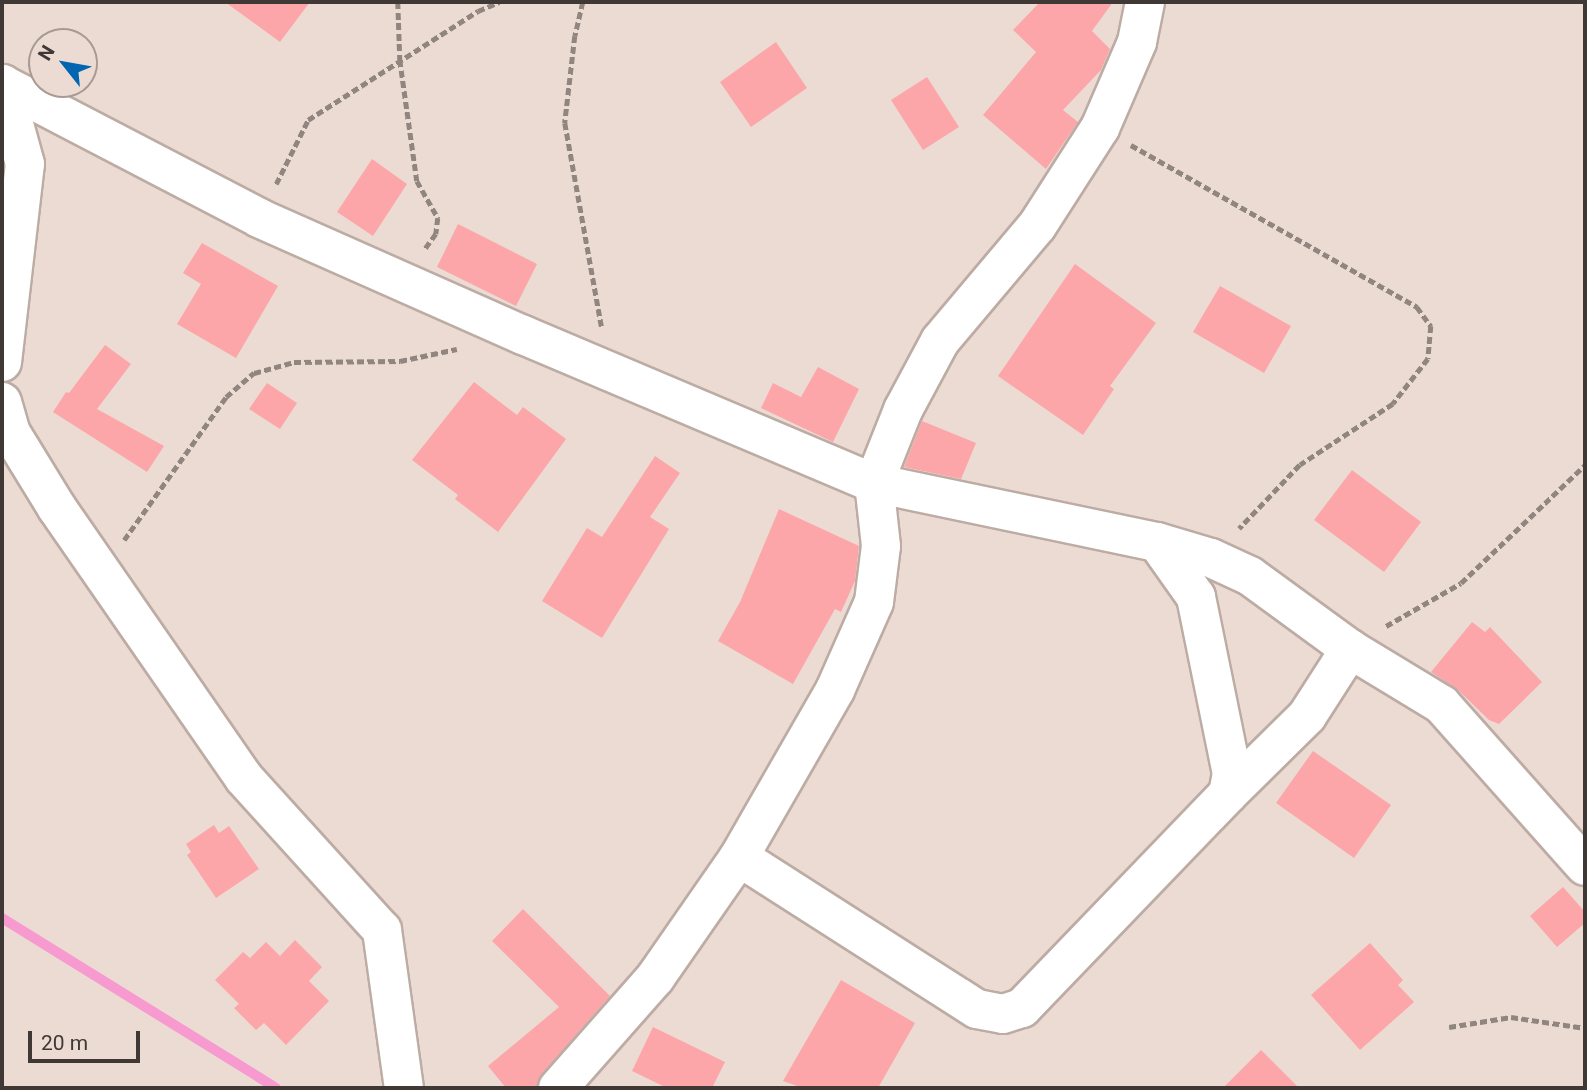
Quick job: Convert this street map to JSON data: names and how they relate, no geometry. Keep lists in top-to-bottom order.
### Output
{
  "scale_bar": "20 m",
  "north": "top left"
}
